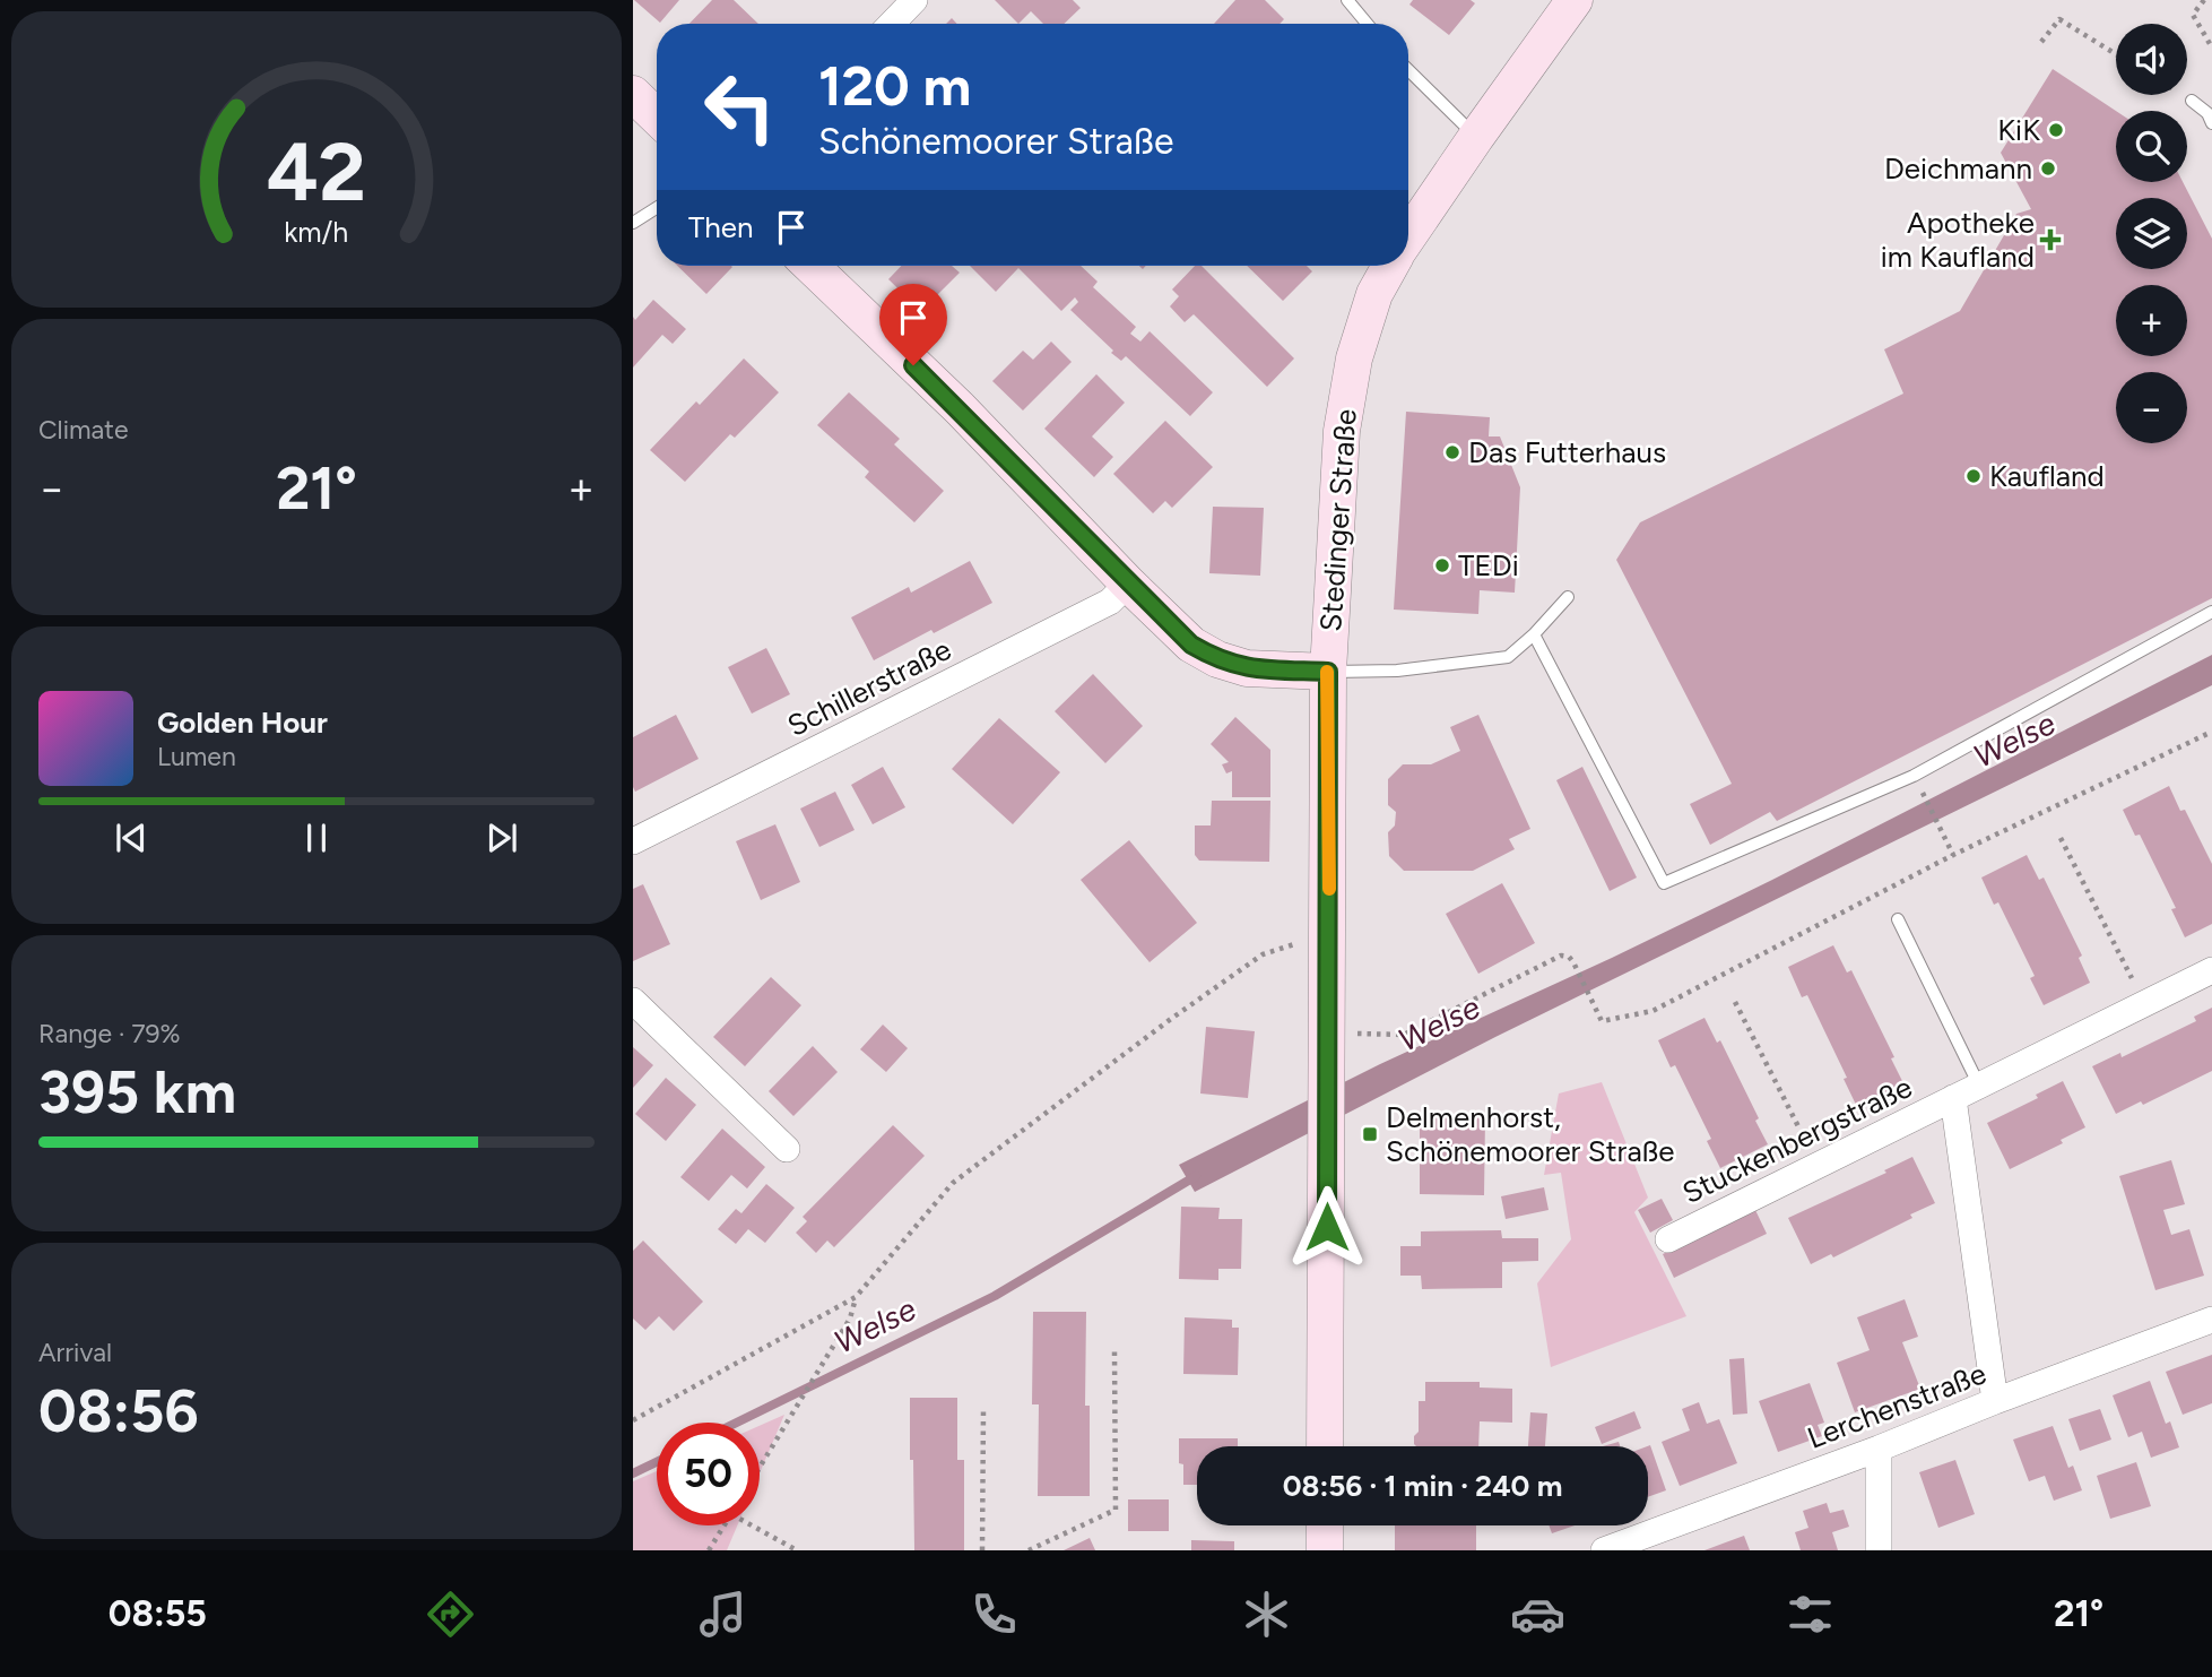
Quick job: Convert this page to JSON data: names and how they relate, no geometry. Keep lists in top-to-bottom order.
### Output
{
  "streets": {
    "main road": ["Stedinger Straße"],
    "street": ["Schillerstraße", "Stuckenbergstraße", "Lerchenstraße"]
  },
  "crossings": [
    ["Stuckenbergstraße", "Lerchenstraße"]
  ],
  "water": ["Welse"],
  "places": {
    "other": [
      "KiK",
      "Deichmann",
      "Das Futterhaus",
      "Kaufland",
      "TEDi"
    ],
    "health": ["Apotheke im Kaufland"],
    "transit": ["Delmenhorst, Schönemoorer Straße"]
  },
  "page": {
    "map_buttons": ["+", "−"],
    "turn": ["120 m", "Schönemoorer Straße"],
    "then": "Then",
    "tile": [
      "Climate",
      ["Range · 79%", "395 km"],
      ["Arrival", "08:56"]
    ],
    "heat": ["−", "21°", "+"],
    "song": ["Golden Hour", "Lumen"],
    "limit": "50",
    "trip": "08:56 · 1 min · 240 m",
    "tabs": ["08:55", "21°"],
    "gauge": ["42", "km/h"]
  }
}
